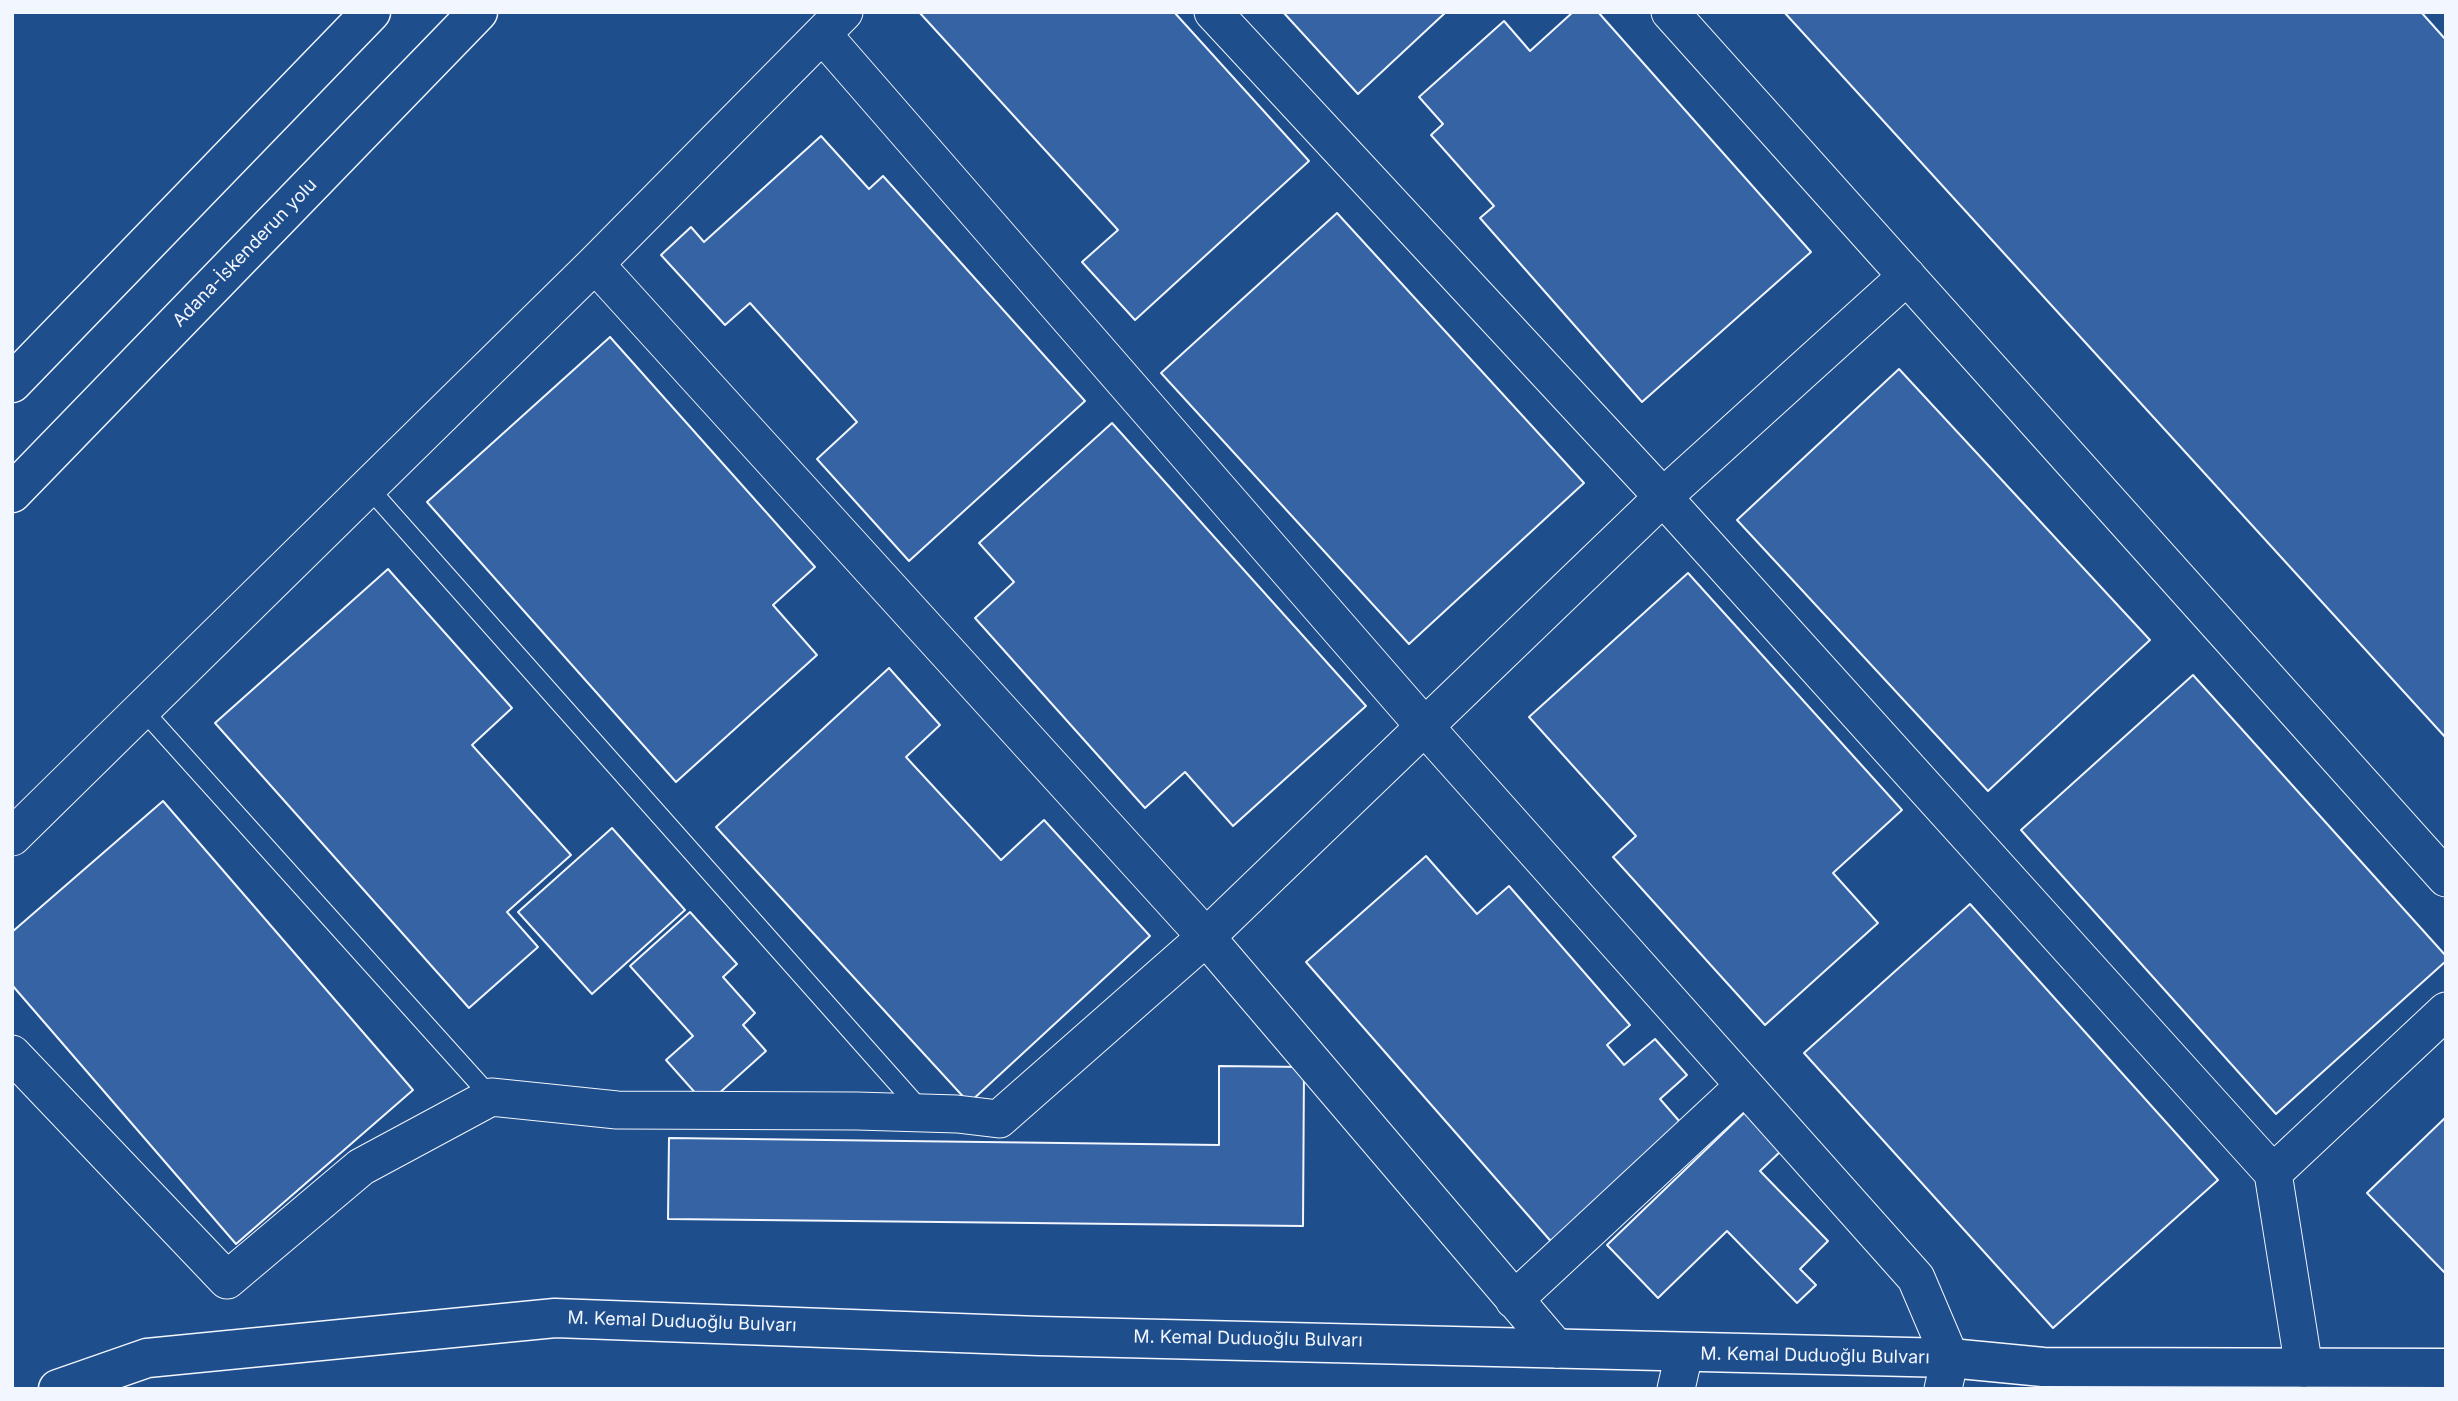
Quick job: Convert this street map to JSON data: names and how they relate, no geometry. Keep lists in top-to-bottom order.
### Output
{
  "streets": {
    "main road": ["Adana-İskenderun yolu", "M. Kemal Duduoğlu Bulvarı"]
  }
}
